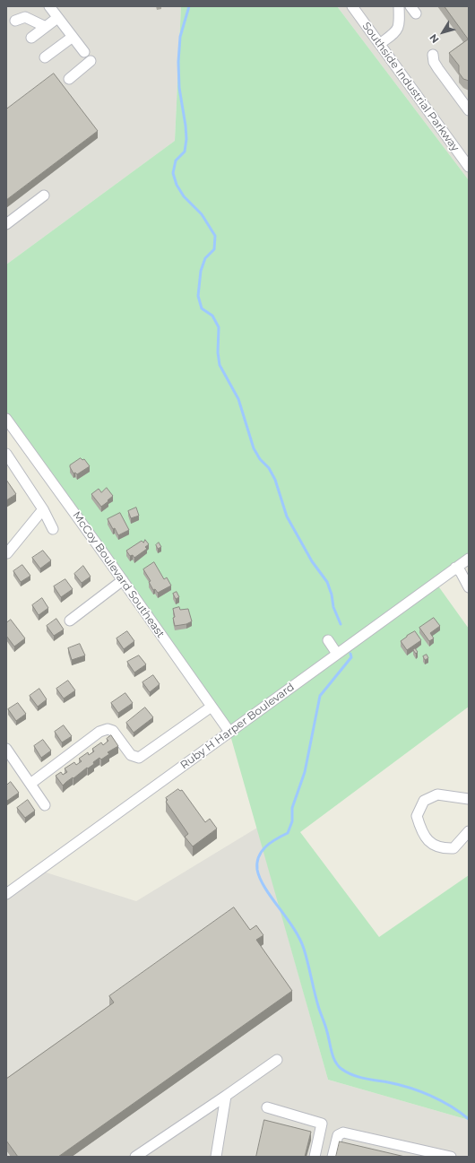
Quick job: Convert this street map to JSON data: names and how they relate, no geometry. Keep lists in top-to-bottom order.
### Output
{
  "streets": {
    "street": ["Southside Industrial Parkway", "McCoy Boulevard Southeast", "Ruby H Harper Boulevard"]
  },
  "crossings": [
    ["McCoy Boulevard Southeast", "Ruby H Harper Boulevard"]
  ],
  "north": "bottom left"
}
